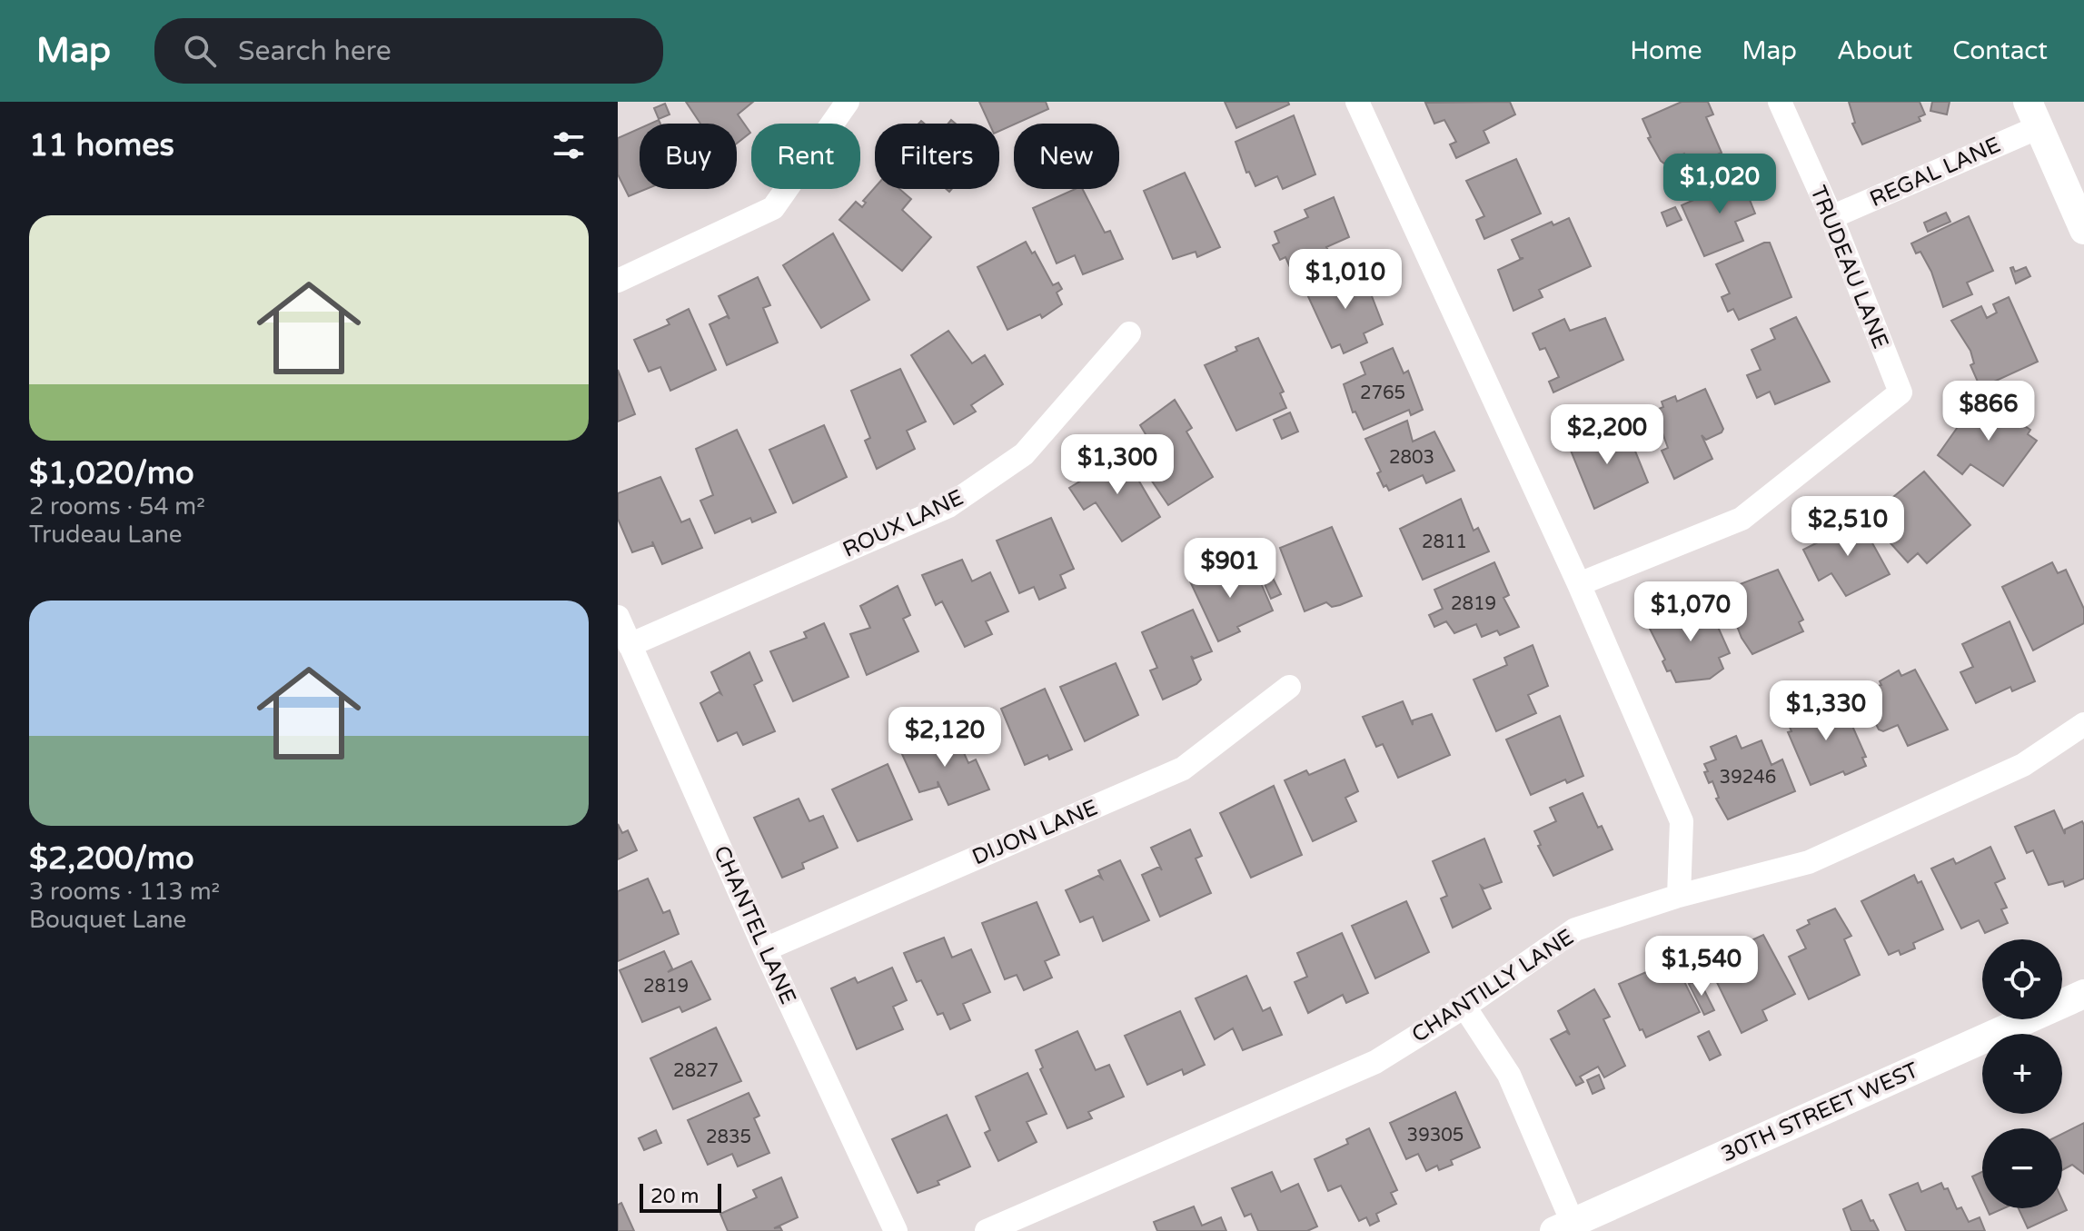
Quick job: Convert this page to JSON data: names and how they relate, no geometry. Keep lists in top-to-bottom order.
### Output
{
  "streets": {
    "street": [
      "REGAL LANE",
      "TRUDEAU LANE",
      "ROUX LANE",
      "DIJON LANE",
      "CHANTEL LANE",
      "CHANTILLY LANE",
      "30TH STREET WEST"
    ]
  },
  "crossings": [
    ["REGAL LANE", "TRUDEAU LANE"],
    ["ROUX LANE", "CHANTEL LANE"],
    ["DIJON LANE", "CHANTEL LANE"]
  ],
  "house_numbers": [
    "2765",
    "2803",
    "2811",
    "2819",
    "39246",
    "2819",
    "2827",
    "39305",
    "2835"
  ],
  "scale_bar": "20 m",
  "page": {
    "header": "Map",
    "search": "Search here",
    "nav": [
      "Home",
      "Map",
      "About",
      "Contact"
    ],
    "heading": "11 homes",
    "chip": [
      "Buy",
      "Rent",
      "Filters",
      "New"
    ],
    "price": [
      "$1,020",
      "$1,010",
      "$866",
      "$2,200",
      "$1,300",
      "$2,510",
      "$901",
      "$1,070",
      "$1,330",
      "$2,120",
      "$1,540"
    ],
    "list": [
      {
        "name": "$1,020/mo",
        "note": "2 rooms · 54 m² · Trudeau Lane"
      },
      {
        "name": "$2,200/mo",
        "note": "3 rooms · 113 m² · Bouquet Lane"
      }
    ],
    "map_buttons": ["+", "−"],
    "scale": "20 m"
  }
}
